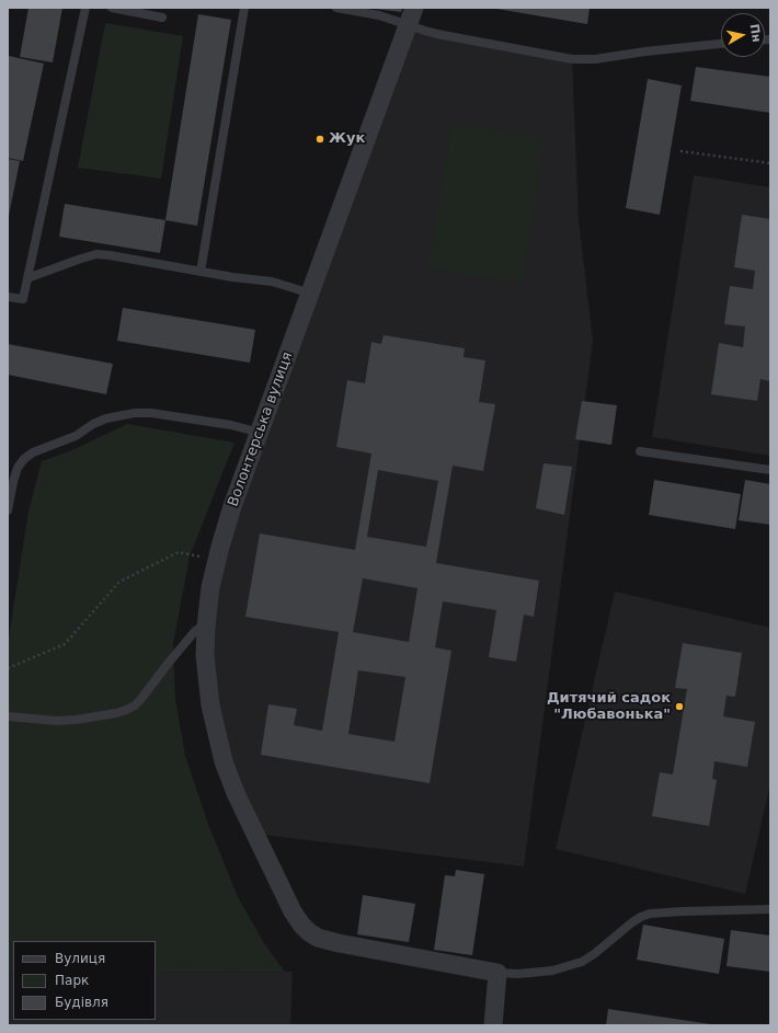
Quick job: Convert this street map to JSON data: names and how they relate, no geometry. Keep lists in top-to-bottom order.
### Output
{
  "streets": {
    "street": ["Волонтерська вулиця"]
  },
  "places": ["Жук", "Дитячий садок \"Любавонька\""],
  "legend": ["Вулиця", "Парк", "Будівля"],
  "north": "right"
}
